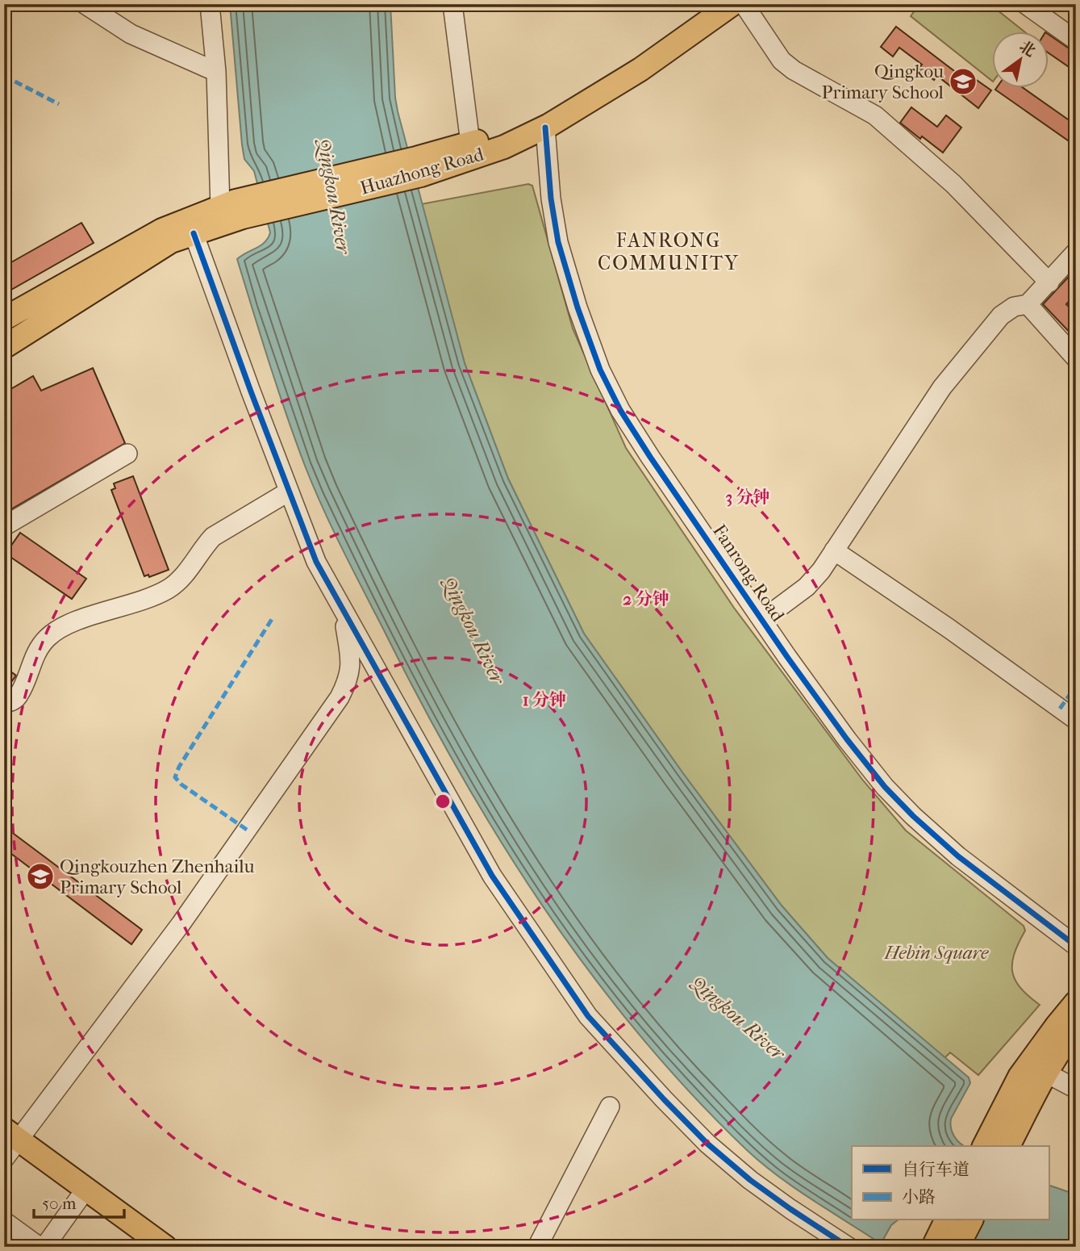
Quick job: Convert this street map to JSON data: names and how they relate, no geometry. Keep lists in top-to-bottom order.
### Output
{
  "streets": {
    "main road": ["Huazhong Road"],
    "street": ["Fanrong Road"]
  },
  "crossings": [
    ["Huazhong Road", "Fanrong Road"]
  ],
  "districts": ["FANRONG COMMUNITY"],
  "water": ["Qingkou River"],
  "parks": ["Hebin Square"],
  "places": {
    "school or university": ["Qingkou Primary School", "Qingkouzhen Zhenhailu Primary School"]
  },
  "legend": ["自行车道", "小路"],
  "scale_bar": "50 m",
  "north": "top right",
  "rings": ["3 分钟", "2 分钟", "1 分钟"]
}
